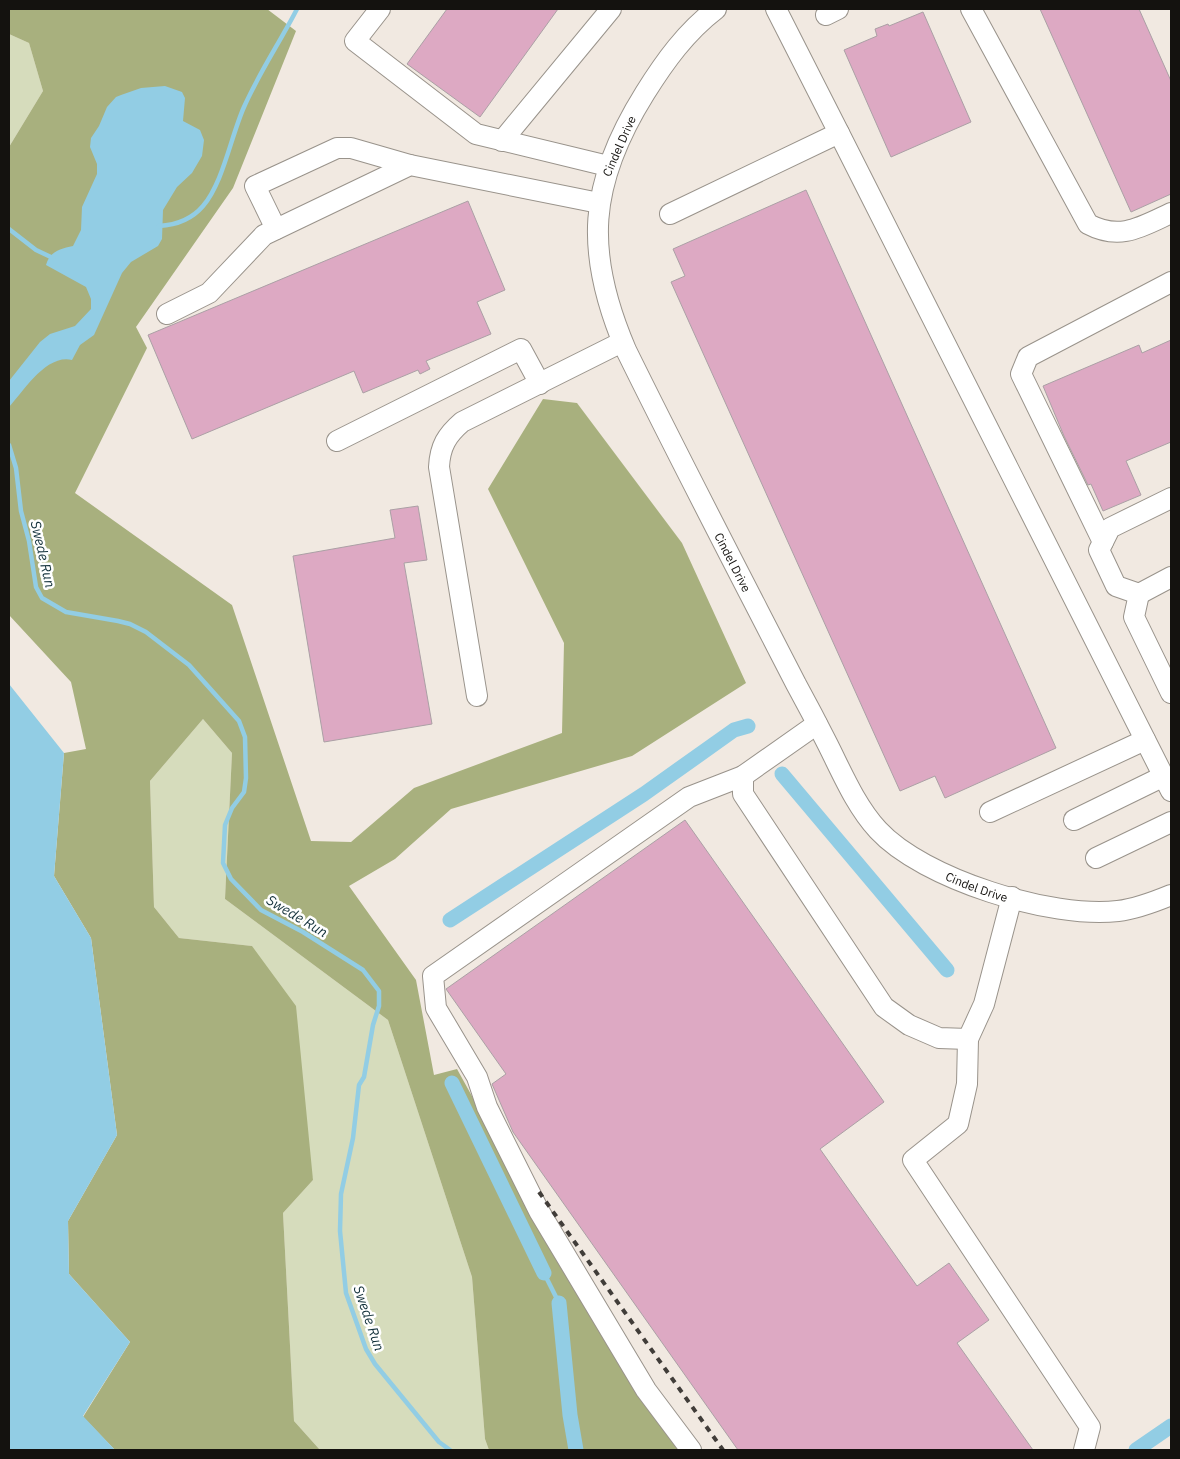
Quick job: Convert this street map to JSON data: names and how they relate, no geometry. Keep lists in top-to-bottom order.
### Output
{
  "streets": {
    "street": ["Cindel Drive"]
  },
  "water": ["Swede Run"]
}
